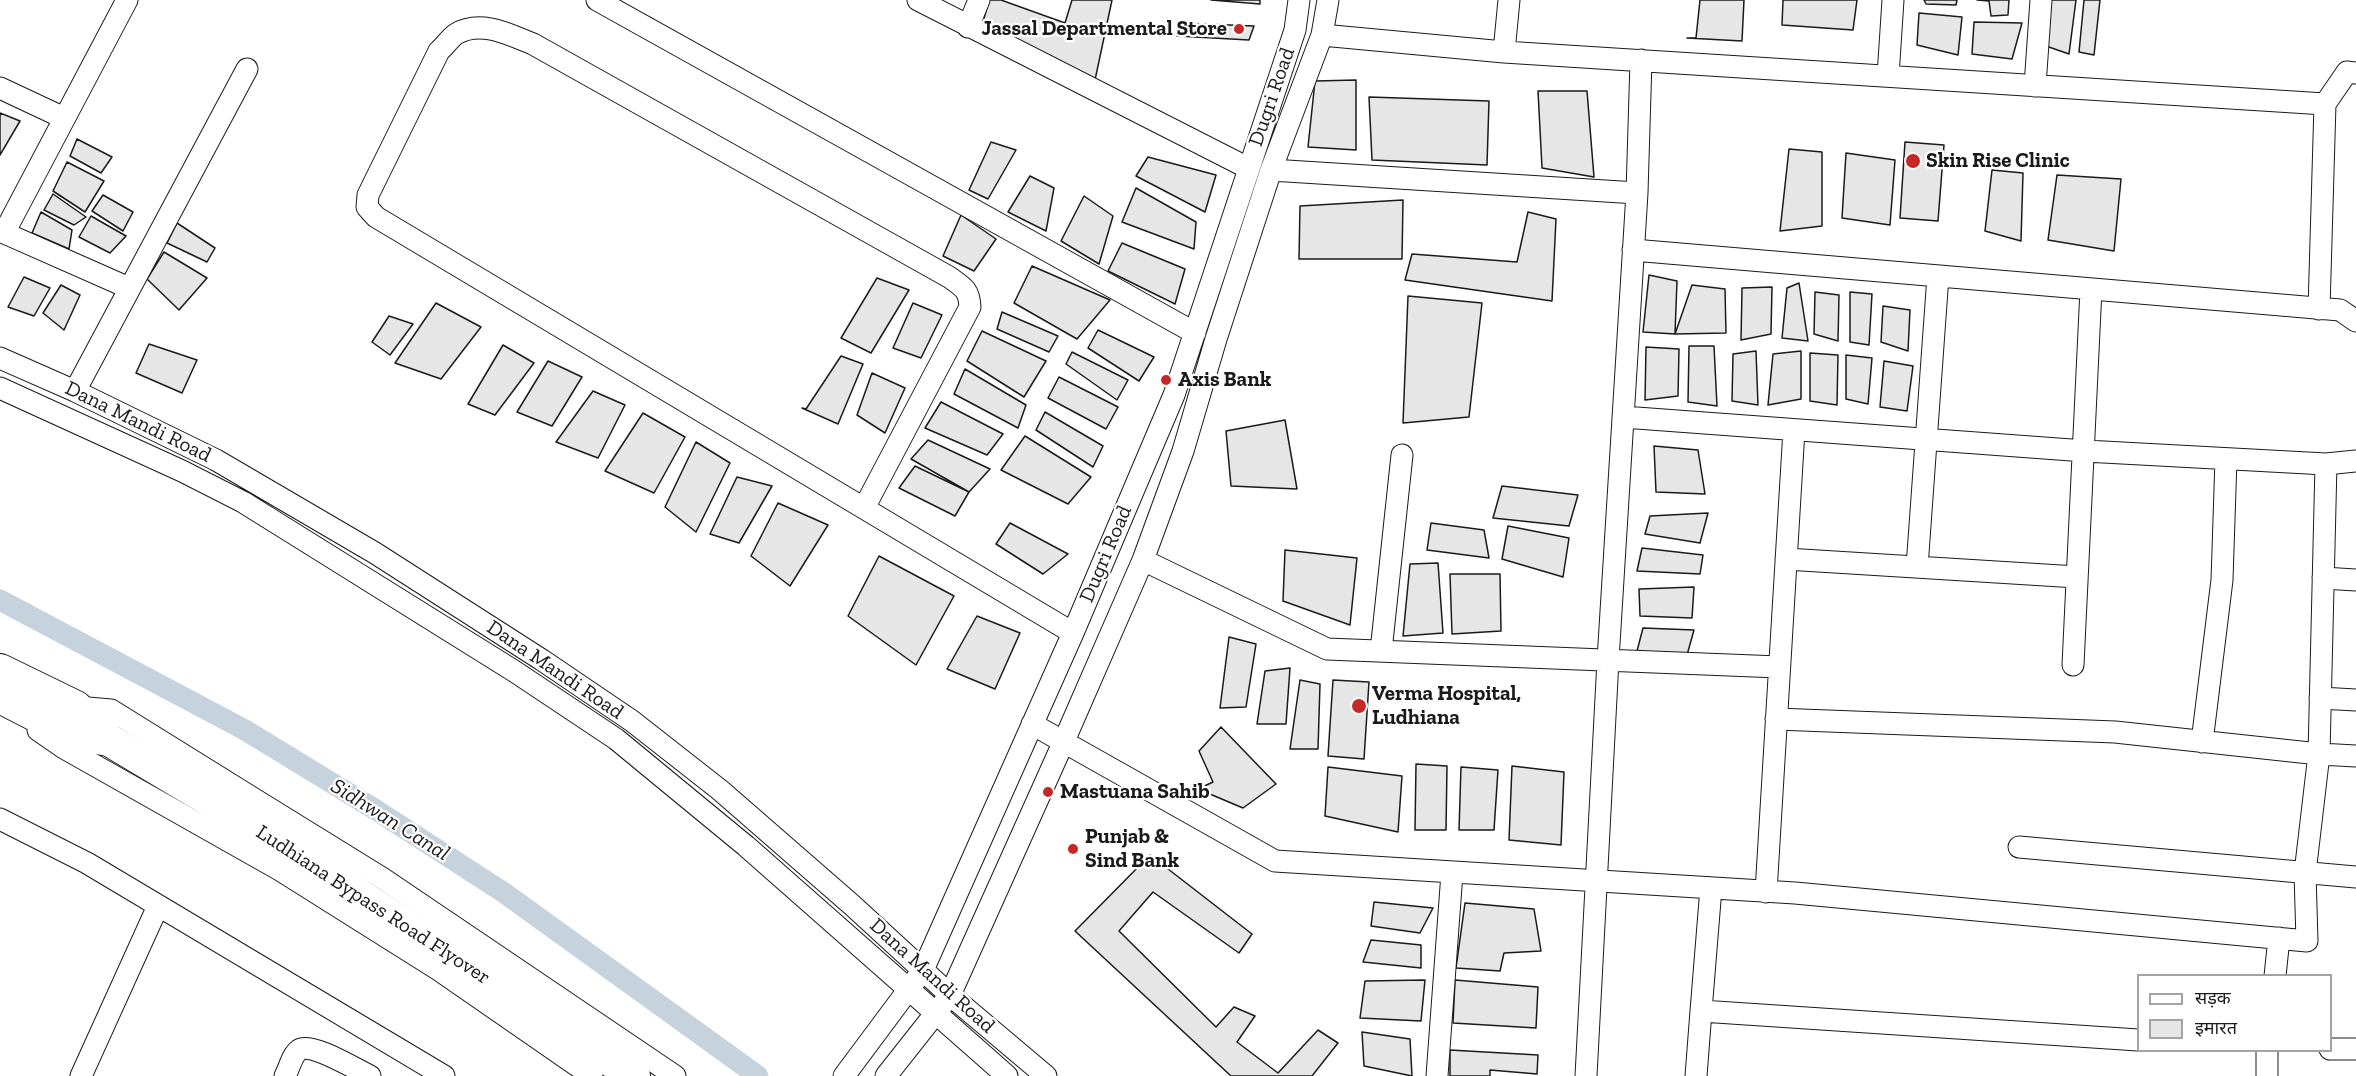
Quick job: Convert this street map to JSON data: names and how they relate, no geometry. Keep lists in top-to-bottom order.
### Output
{
  "streets": {
    "highway": ["Ludhiana Bypass Road Flyover"],
    "street": ["Dugri Road", "Dana Mandi Road"]
  },
  "crossings": [
    ["Dugri Road", "Dana Mandi Road"]
  ],
  "water": ["Sidhwan Canal"],
  "places": [
    "Jassal Departmental Store",
    "Skin Rise Clinic",
    "Axis Bank",
    "Verma Hospital, Ludhiana",
    "Mastuana Sahib",
    "Punjab & Sind Bank"
  ],
  "legend": ["सड़क", "इमारत"]
}
